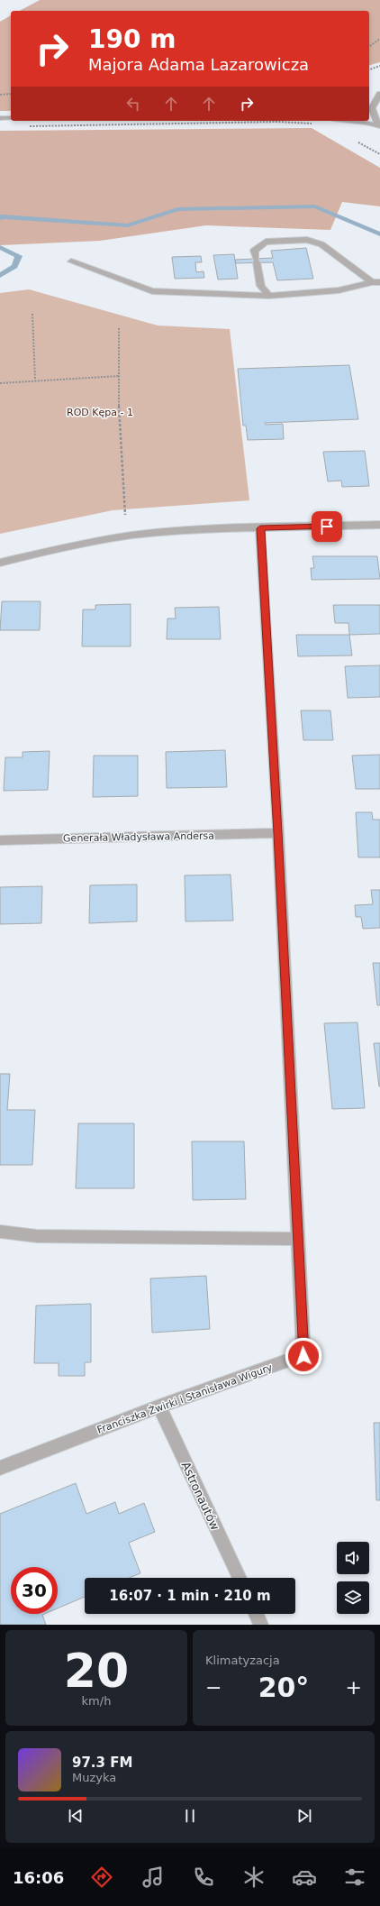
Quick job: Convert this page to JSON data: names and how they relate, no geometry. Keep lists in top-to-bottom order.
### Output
{
  "streets": {
    "street": ["Generała Władysława Andersa", "Franciszka Żwirki i Stanisława Wigury", "Astronautów"]
  },
  "crossings": [
    ["Generała Władysława Andersa", "Franciszka Żwirki i Stanisława Wigury"],
    ["Franciszka Żwirki i Stanisława Wigury", "Astronautów"]
  ],
  "parks": ["ROD Kępa - 1"],
  "page": {
    "turn": ["190 m", "Majora Adama Lazarowicza"],
    "limit": "30",
    "trip": "16:07 · 1 min · 210 m",
    "tile": [
      ["20", "km/h"],
      "Klimatyzacja"
    ],
    "heat": ["−", "20°", "+"],
    "song": ["97.3 FM", "Muzyka"],
    "tabs": "16:06"
  }
}
